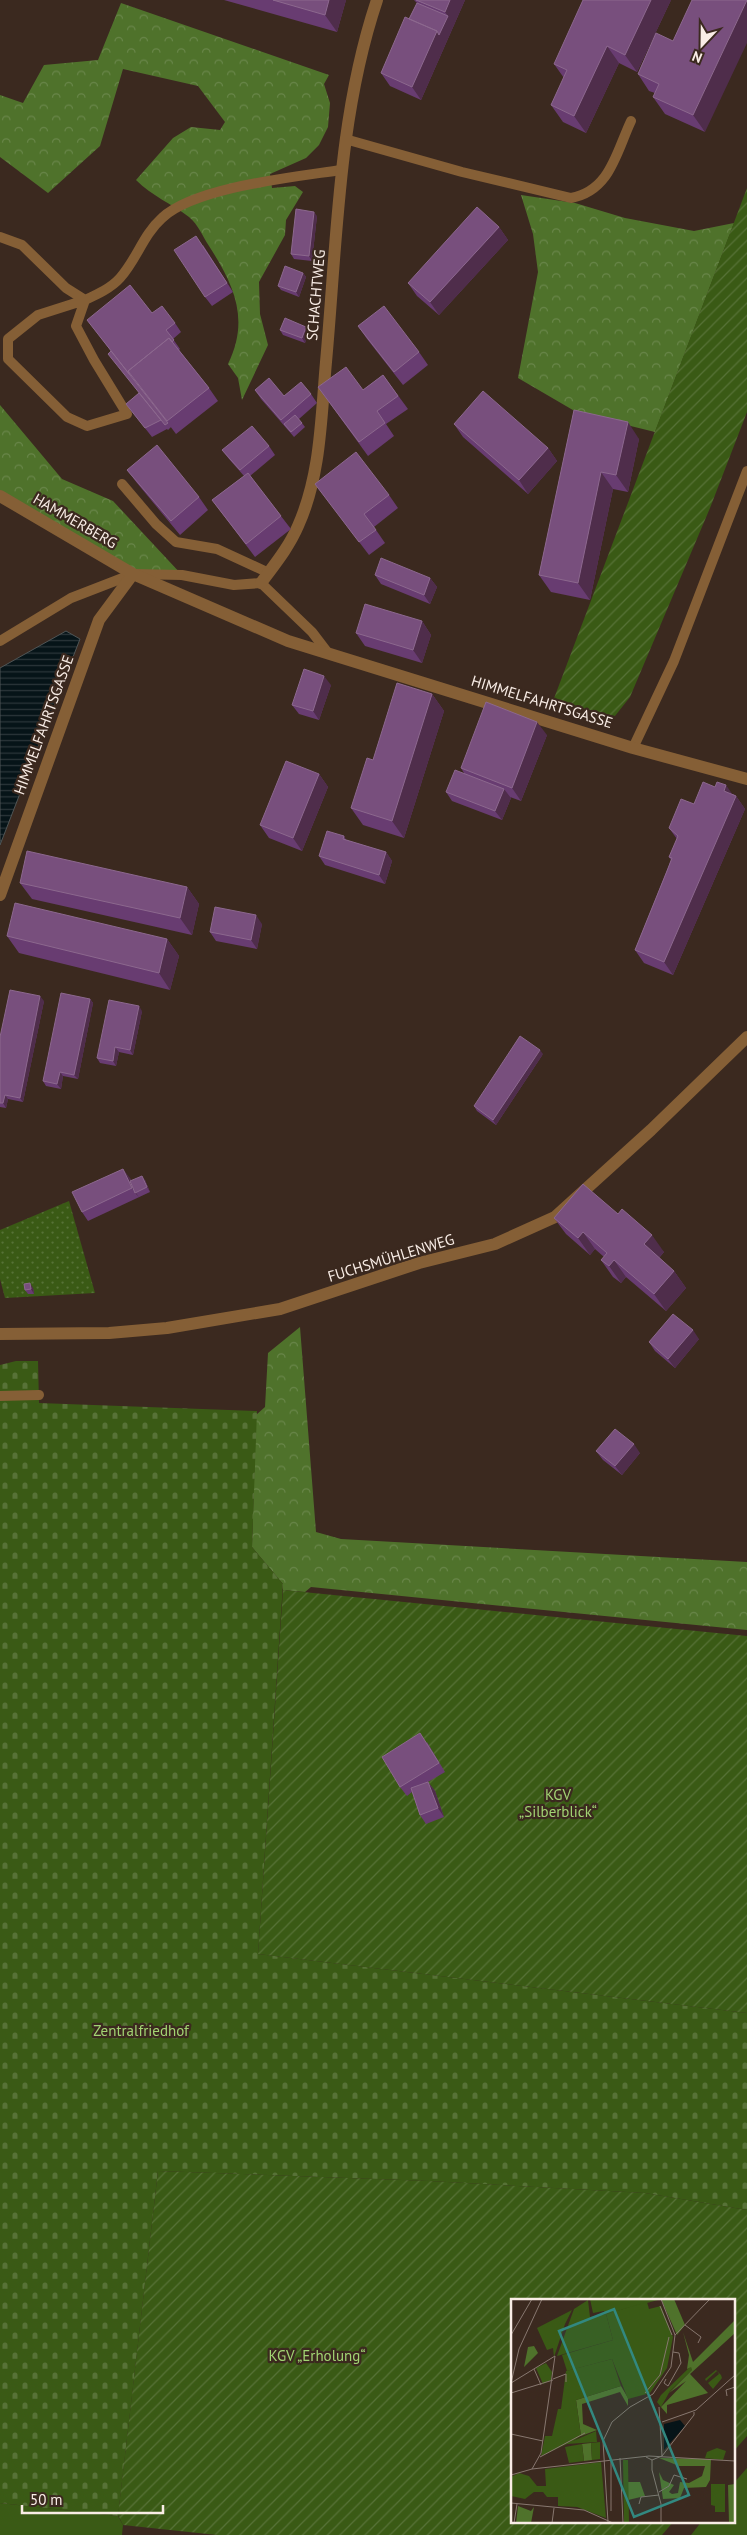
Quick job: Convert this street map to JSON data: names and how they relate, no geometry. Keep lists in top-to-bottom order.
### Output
{
  "streets": {
    "street": [
      "SCHACHTWEG",
      "HAMMERBERG",
      "HIMMELFAHRTSGASSE",
      "FUCHSMÜHLENWEG"
    ]
  },
  "crossings": [
    ["HAMMERBERG", "HIMMELFAHRTSGASSE"]
  ],
  "parks": ["KGV „Silberblick“", "Zentralfriedhof", "KGV „Erholung“"],
  "scale_bar": "50 m",
  "north": "bottom"
}
